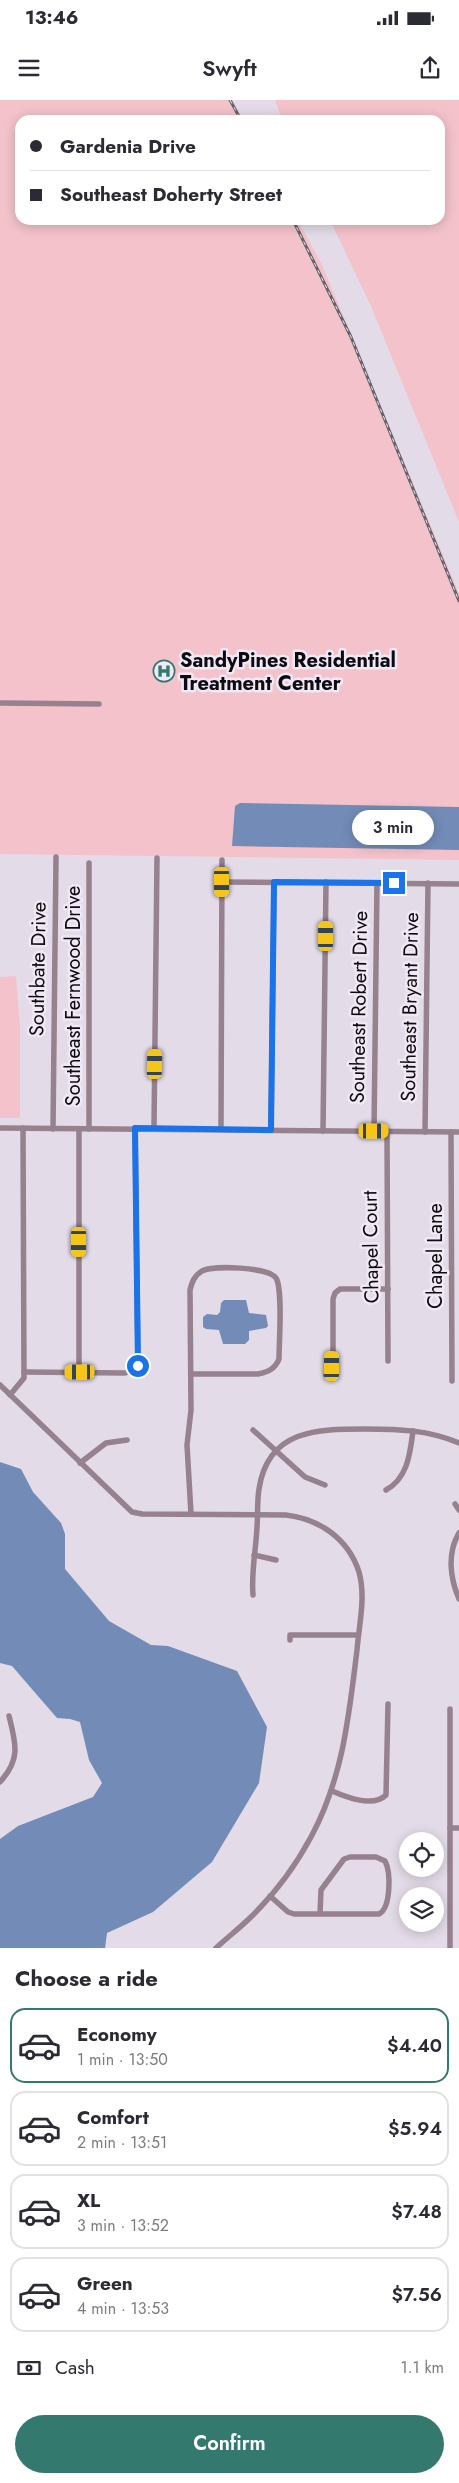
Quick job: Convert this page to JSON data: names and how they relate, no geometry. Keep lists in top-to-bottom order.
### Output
{
  "streets": {
    "street": [
      "Southbate Drive",
      "Southeast Fernwood Drive",
      "Southeast Robert Drive",
      "Southeast Bryant Drive",
      "Chapel Court",
      "Chapel Lane"
    ]
  },
  "places": {
    "hospital": ["SandyPines Residential Treatment Center"]
  },
  "page": {
    "status": "13:46",
    "header": "Swyft",
    "banner": ["Gardenia Drive", "Southeast Doherty Street"],
    "bubble": "3 min",
    "heading": "Choose a ride",
    "list": [
      {
        "name": "Economy",
        "note": "1 min · 13:50",
        "value": "$4.40"
      },
      {
        "name": "Comfort",
        "note": "2 min · 13:51",
        "value": "$5.94"
      },
      {
        "name": "XL",
        "note": "3 min · 13:52",
        "value": "$7.48"
      },
      {
        "name": "Green",
        "note": "4 min · 13:53",
        "value": "$7.56"
      }
    ],
    "pay": ["Cash", "1.1 km"],
    "buttons": "Confirm"
  }
}
